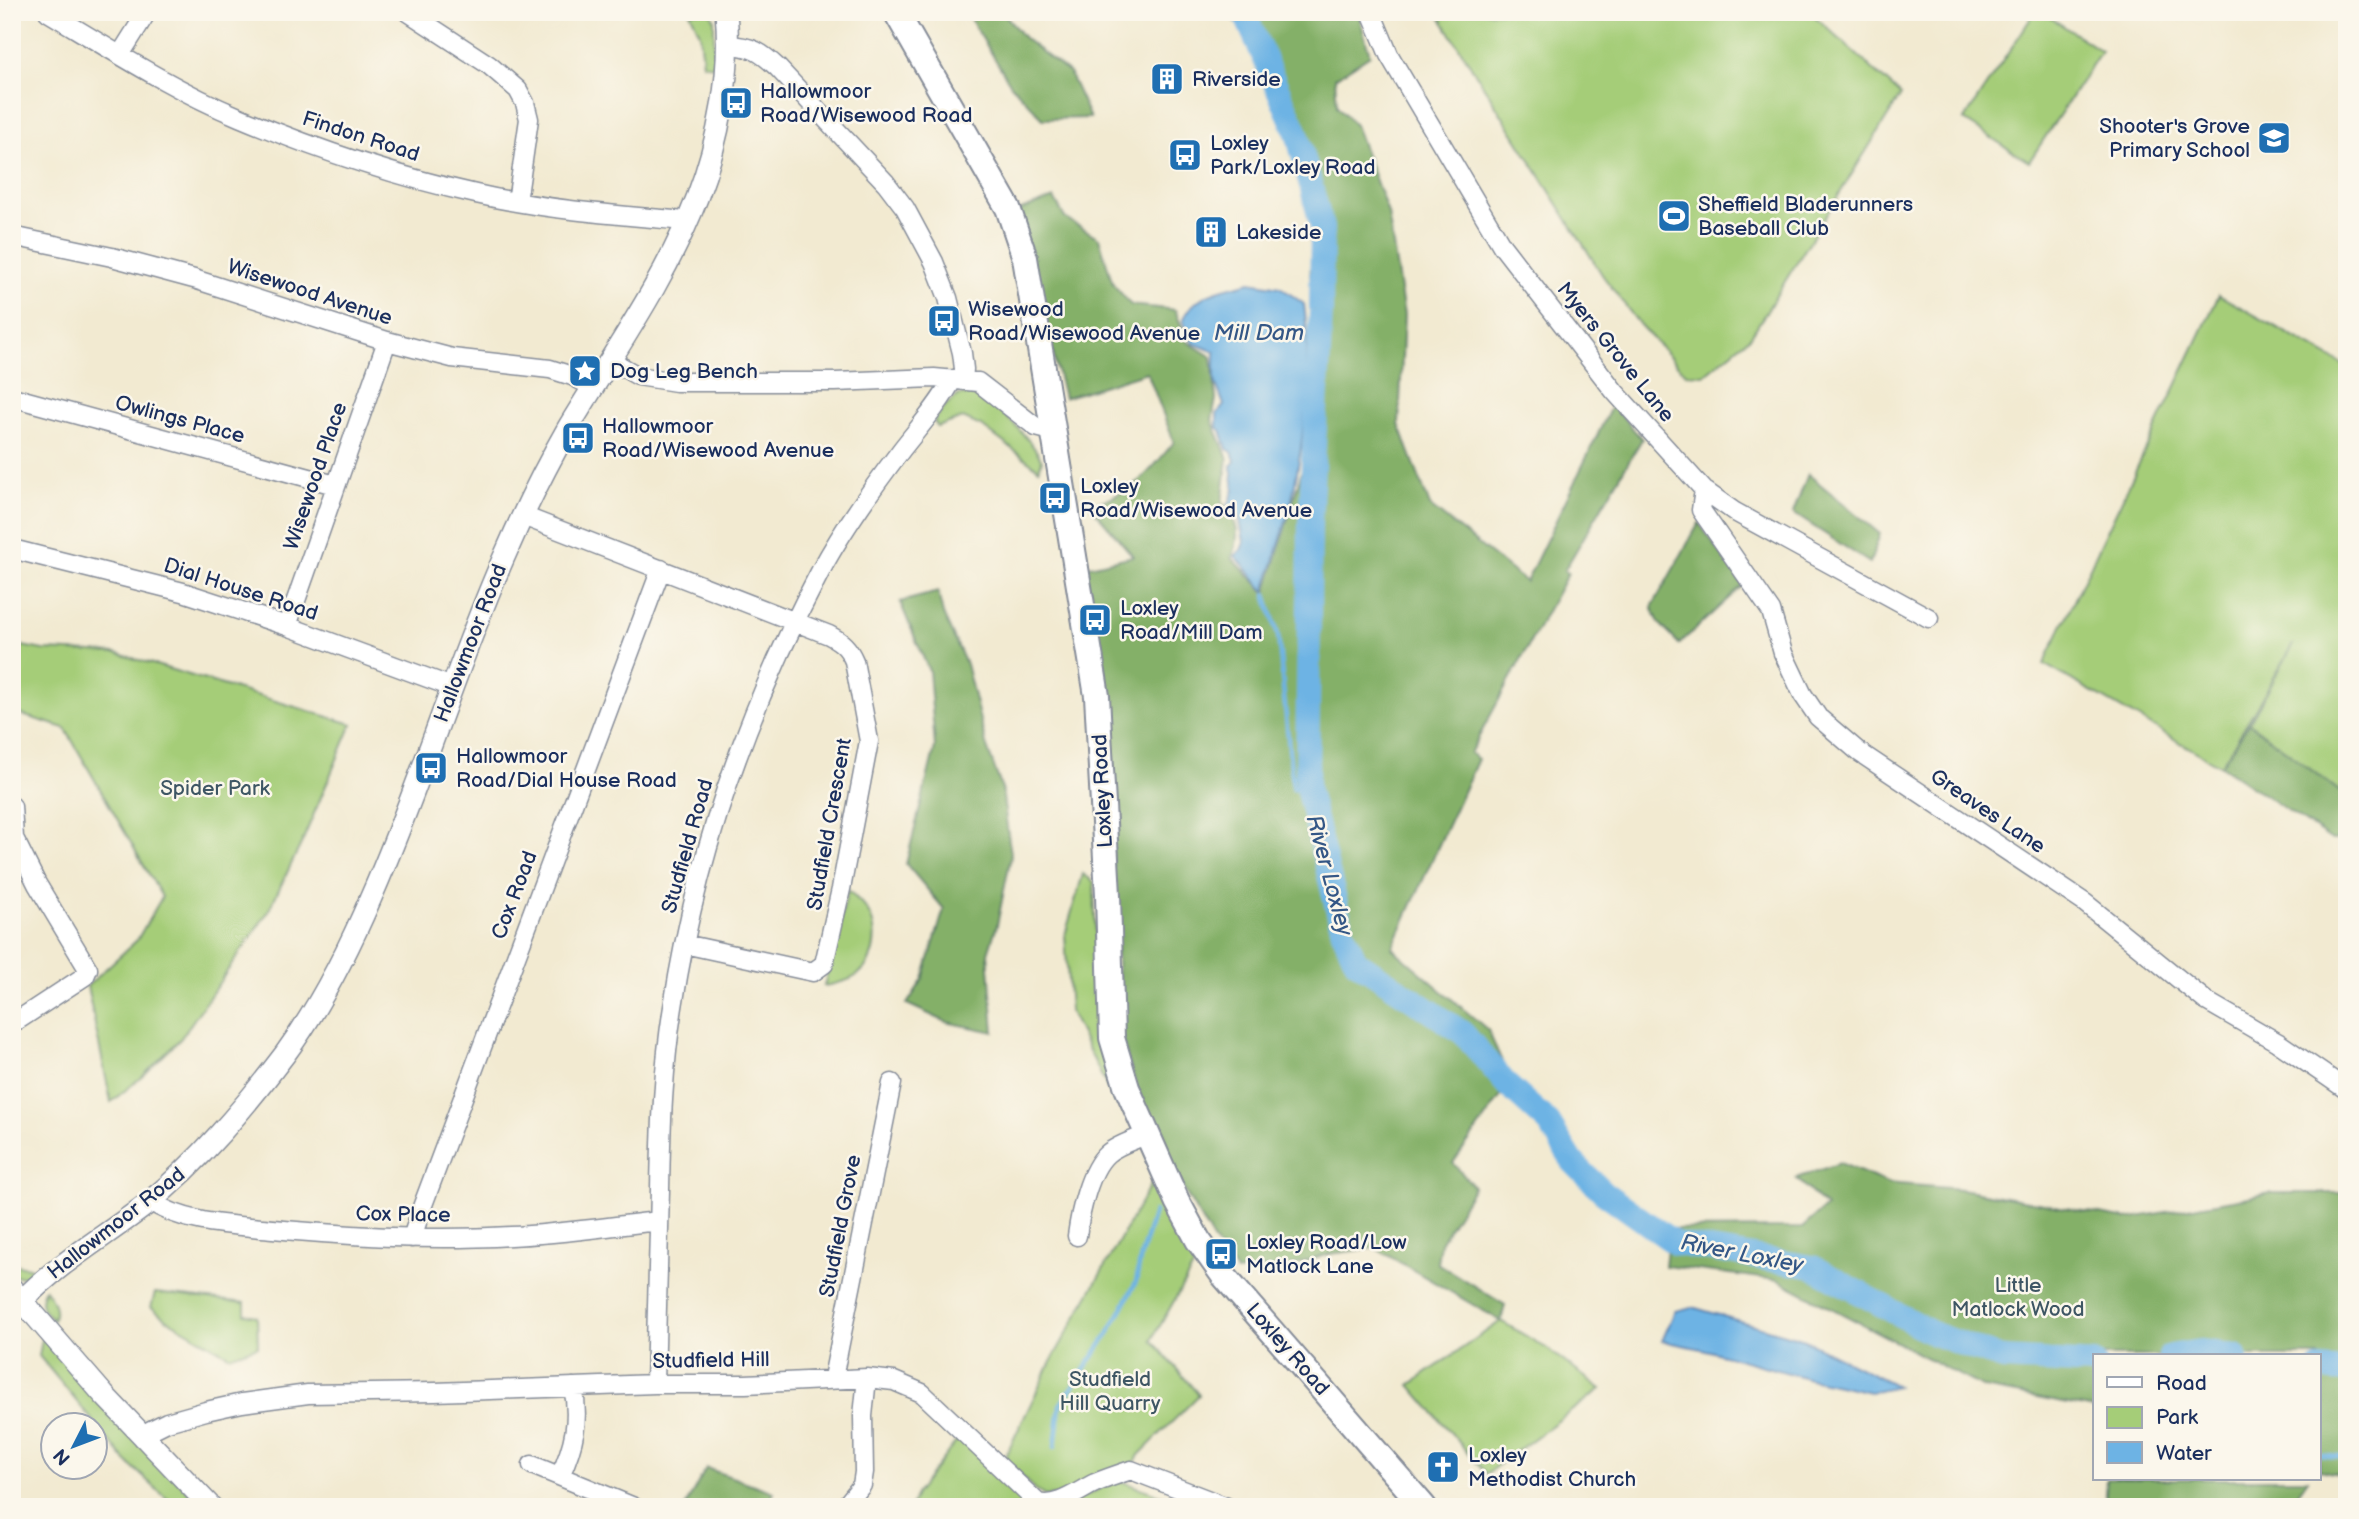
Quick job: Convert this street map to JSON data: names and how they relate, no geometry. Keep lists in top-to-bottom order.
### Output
{
  "streets": {
    "main road": ["Loxley Road"],
    "street": [
      "Findon Road",
      "Wisewood Avenue",
      "Myers Grove Lane",
      "Owlings Place",
      "Wisewood Place",
      "Dial House Road",
      "Hallowmoor Road",
      "Greaves Lane",
      "Studfield Crescent",
      "Studfield Road",
      "Cox Road",
      "Cox Place",
      "Studfield Grove",
      "Studfield Hill"
    ]
  },
  "crossings": [
    ["Findon Road", "Hallowmoor Road"],
    ["Wisewood Avenue", "Wisewood Place"],
    ["Wisewood Avenue", "Hallowmoor Road"],
    ["Myers Grove Lane", "Greaves Lane"],
    ["Owlings Place", "Wisewood Place"],
    ["Wisewood Place", "Dial House Road"],
    ["Dial House Road", "Hallowmoor Road"],
    ["Hallowmoor Road", "Studfield Crescent"],
    ["Hallowmoor Road", "Cox Place"],
    ["Studfield Crescent", "Studfield Road"],
    ["Studfield Crescent", "Cox Road"],
    ["Studfield Road", "Cox Place"],
    ["Studfield Road", "Studfield Hill"],
    ["Cox Road", "Cox Place"],
    ["Studfield Grove", "Studfield Hill"]
  ],
  "water": ["Mill Dam", "River Loxley"],
  "parks": ["Spider Park", "Little Matlock Wood", "Studfield Hill Quarry"],
  "places": {
    "building": ["Riverside", "Lakeside"],
    "bus stop": [
      "Hallowmoor Road/Wisewood Road",
      "Loxley Park/Loxley Road",
      "Wisewood Road/Wisewood Avenue",
      "Hallowmoor Road/Wisewood Avenue",
      "Loxley Road/Wisewood Avenue",
      "Loxley Road/Mill Dam",
      "Hallowmoor Road/Dial House Road",
      "Loxley Road/Low Matlock Lane"
    ],
    "school or university": ["Shooter's Grove Primary School"],
    "sports": ["Sheffield Bladerunners Baseball Club"],
    "place": ["Dog Leg Bench"],
    "church": ["Loxley Methodist Church"]
  },
  "legend": ["Road", "Park", "Water"],
  "north": "bottom left"
}
